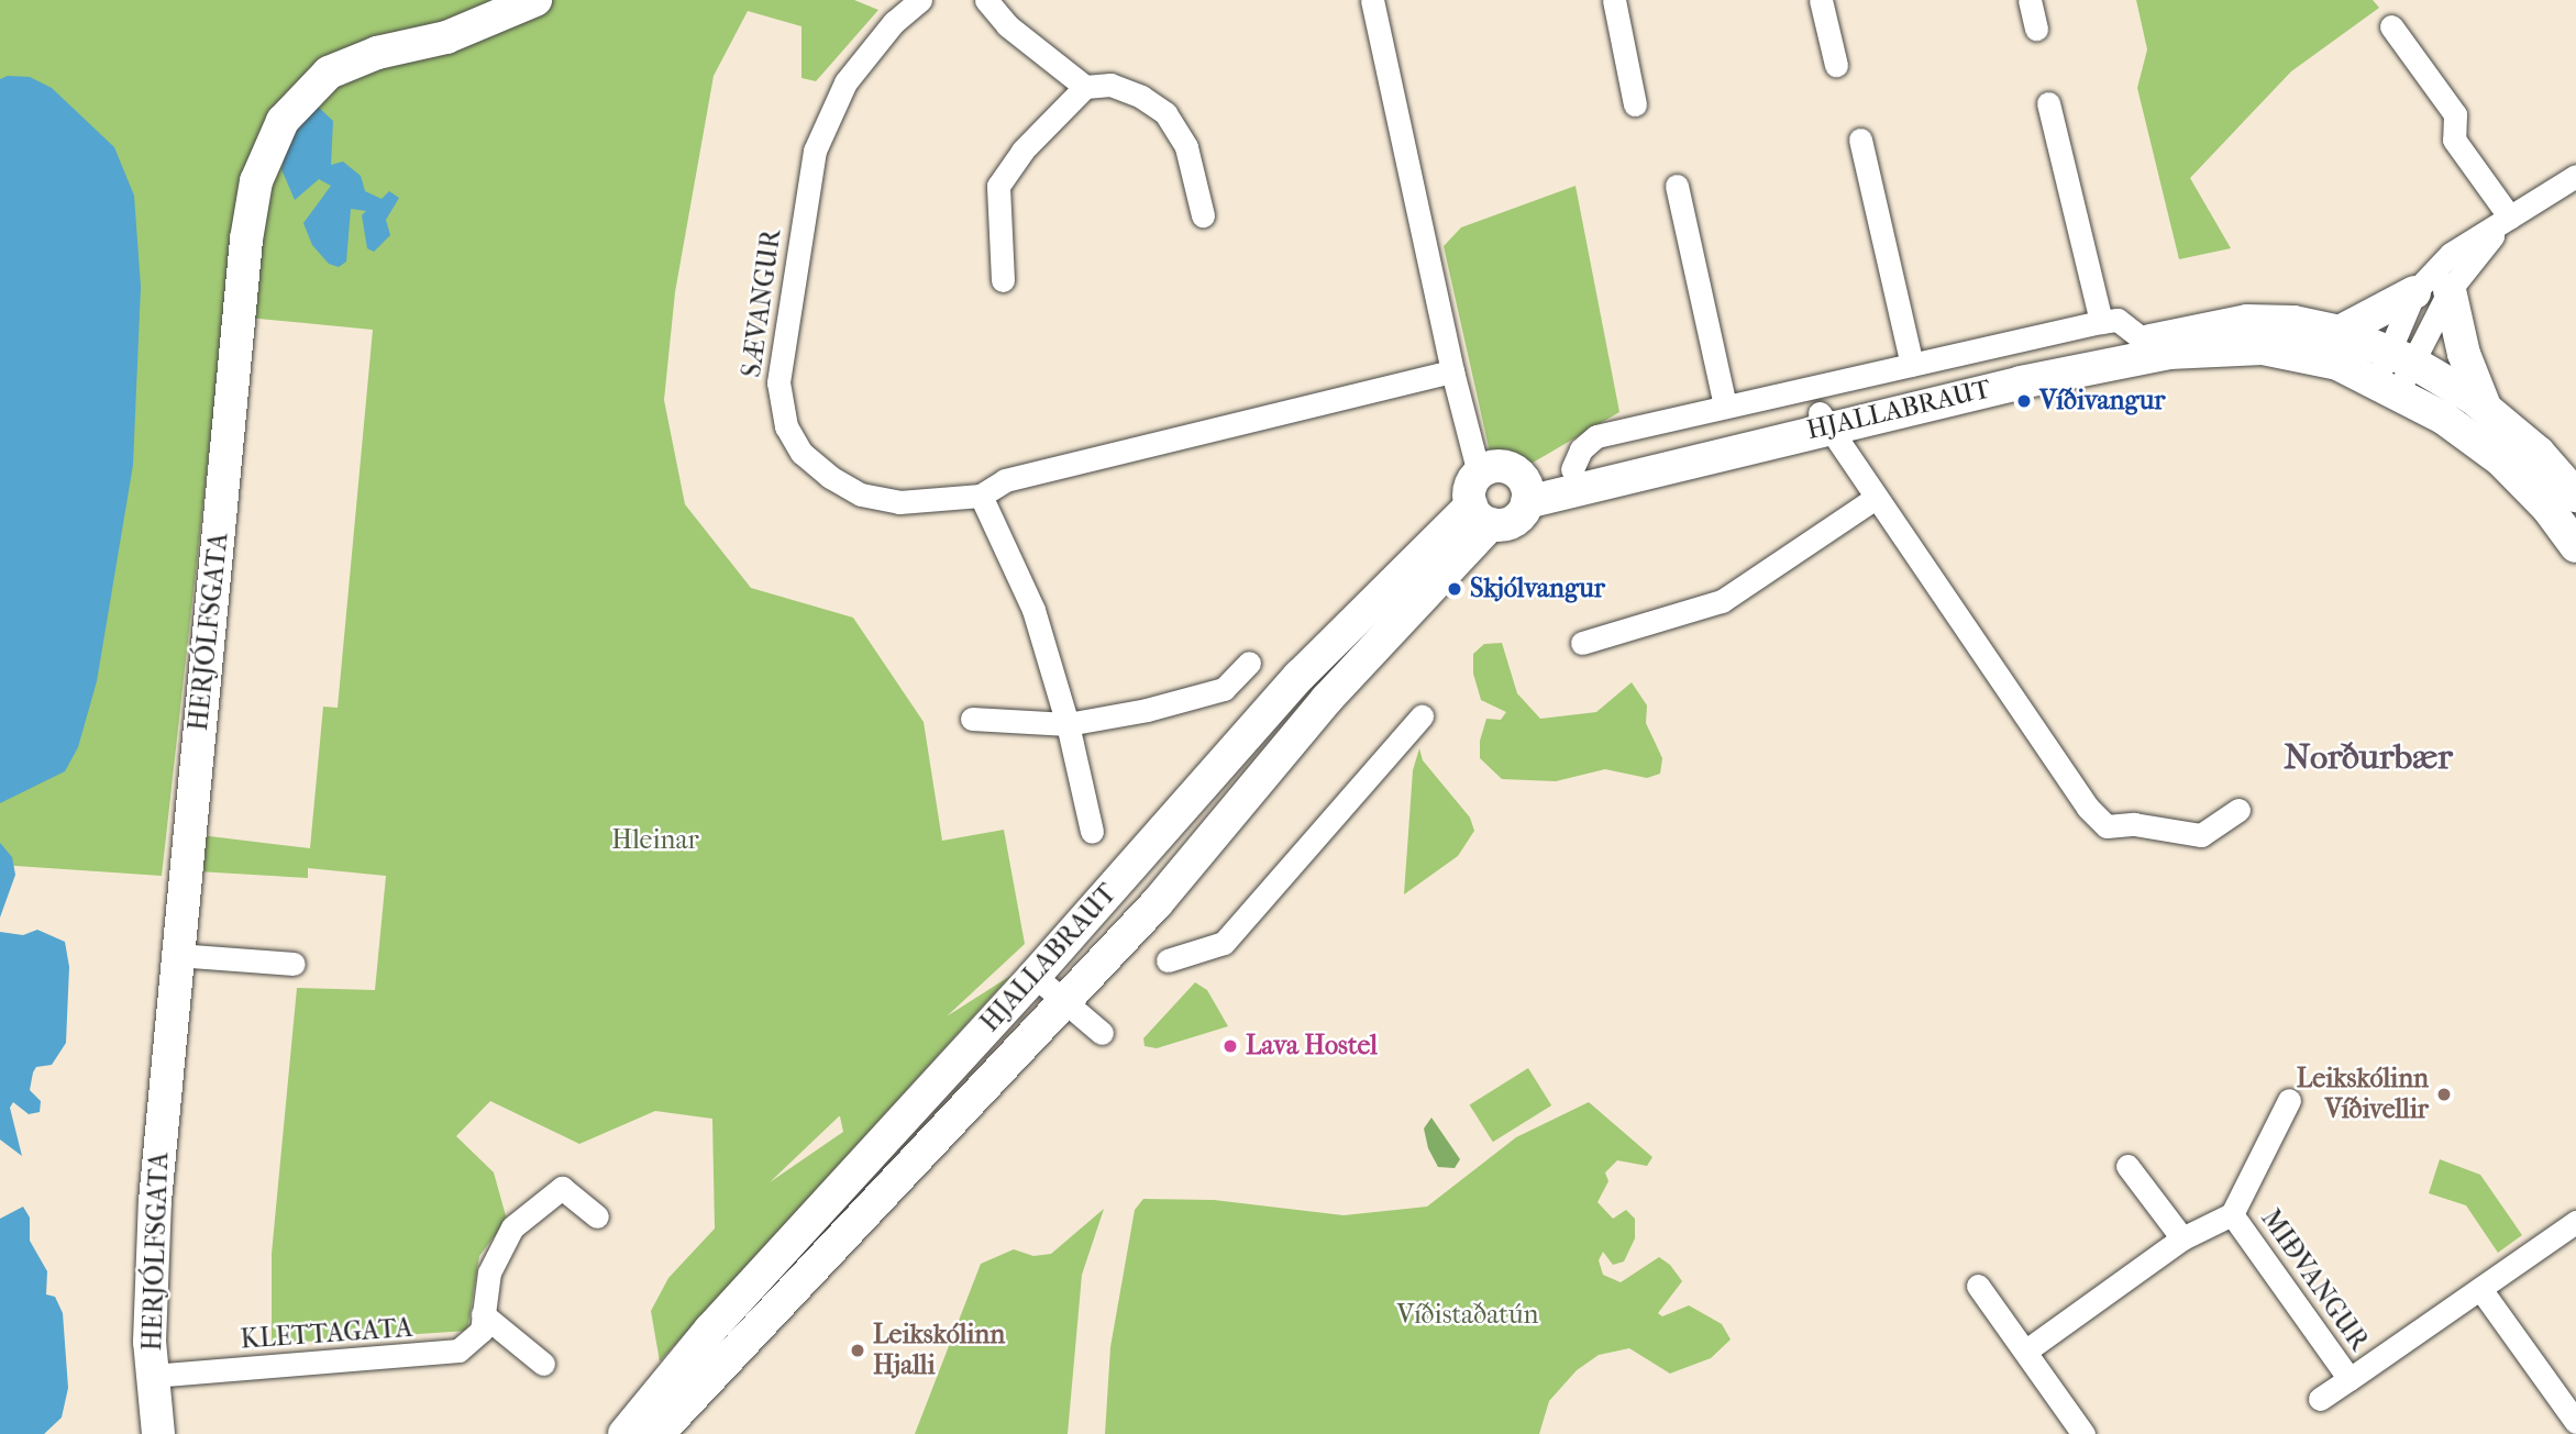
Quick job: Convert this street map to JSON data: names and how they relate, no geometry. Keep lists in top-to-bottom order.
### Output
{
  "streets": {
    "main road": ["HJALLABRAUT", "HERJÓLFSGATA"],
    "street": ["SÆVANGUR", "MIÐVANGUR", "KLETTAGATA"]
  },
  "crossings": [
    ["HERJÓLFSGATA", "KLETTAGATA"]
  ],
  "districts": ["Norðurbær"],
  "parks": ["Hleinar", "Víðistaðatún"],
  "places": [
    "Víðivangur",
    "Skjólvangur",
    "Lava Hostel",
    "Leikskólinn Víðivellir",
    "Leikskólinn Hjalli"
  ]
}
